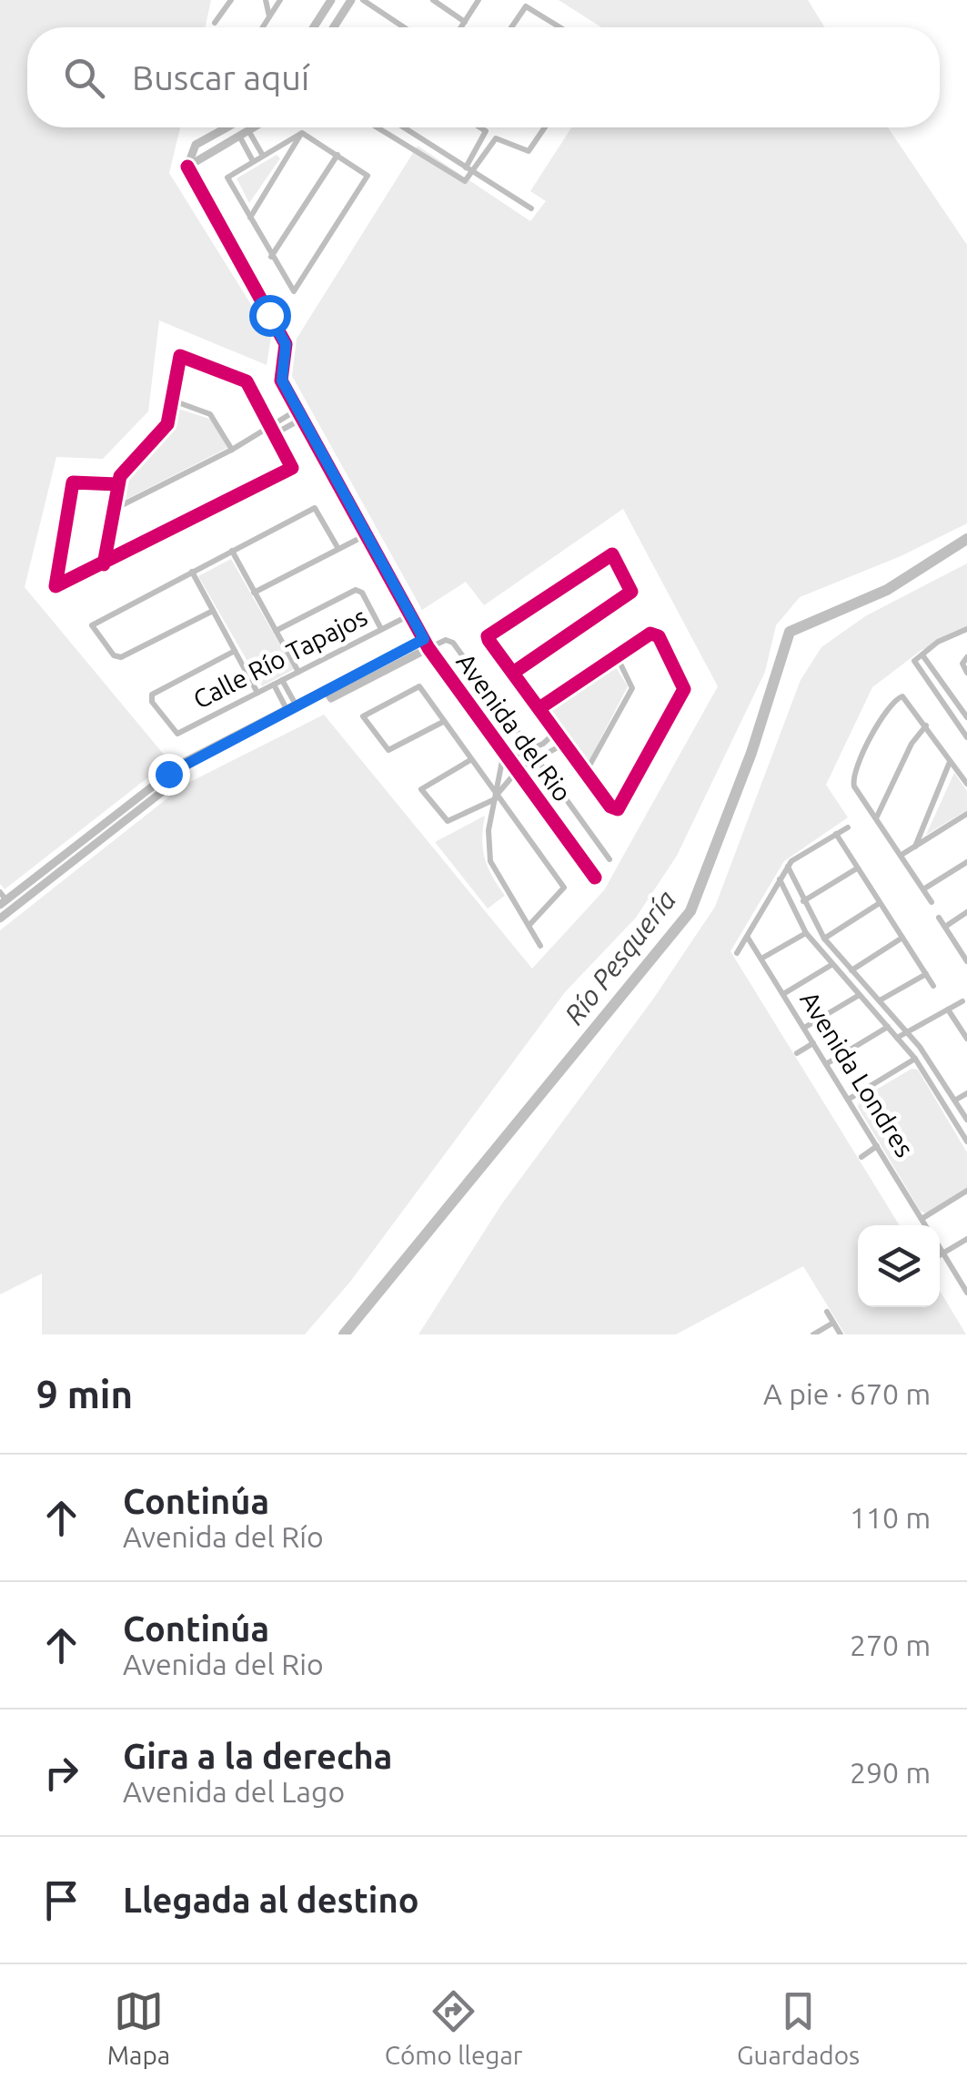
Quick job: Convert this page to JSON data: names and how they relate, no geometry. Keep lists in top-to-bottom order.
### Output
{
  "streets": {
    "street": ["Calle Río Tapajos", "Avenida del Rio", "Avenida Londres"]
  },
  "water": ["Río Pesquería"],
  "page": {
    "search": "Buscar aquí",
    "heading": ["9 min", "A pie · 670 m"],
    "list": [
      ["Continúa", "Avenida del Río", "110 m"],
      ["Continúa", "Avenida del Rio", "270 m"],
      ["Gira a la derecha", "Avenida del Lago", "290 m"],
      "Llegada al destino"
    ],
    "nav": ["Mapa", "Cómo llegar", "Guardados"]
  }
}
